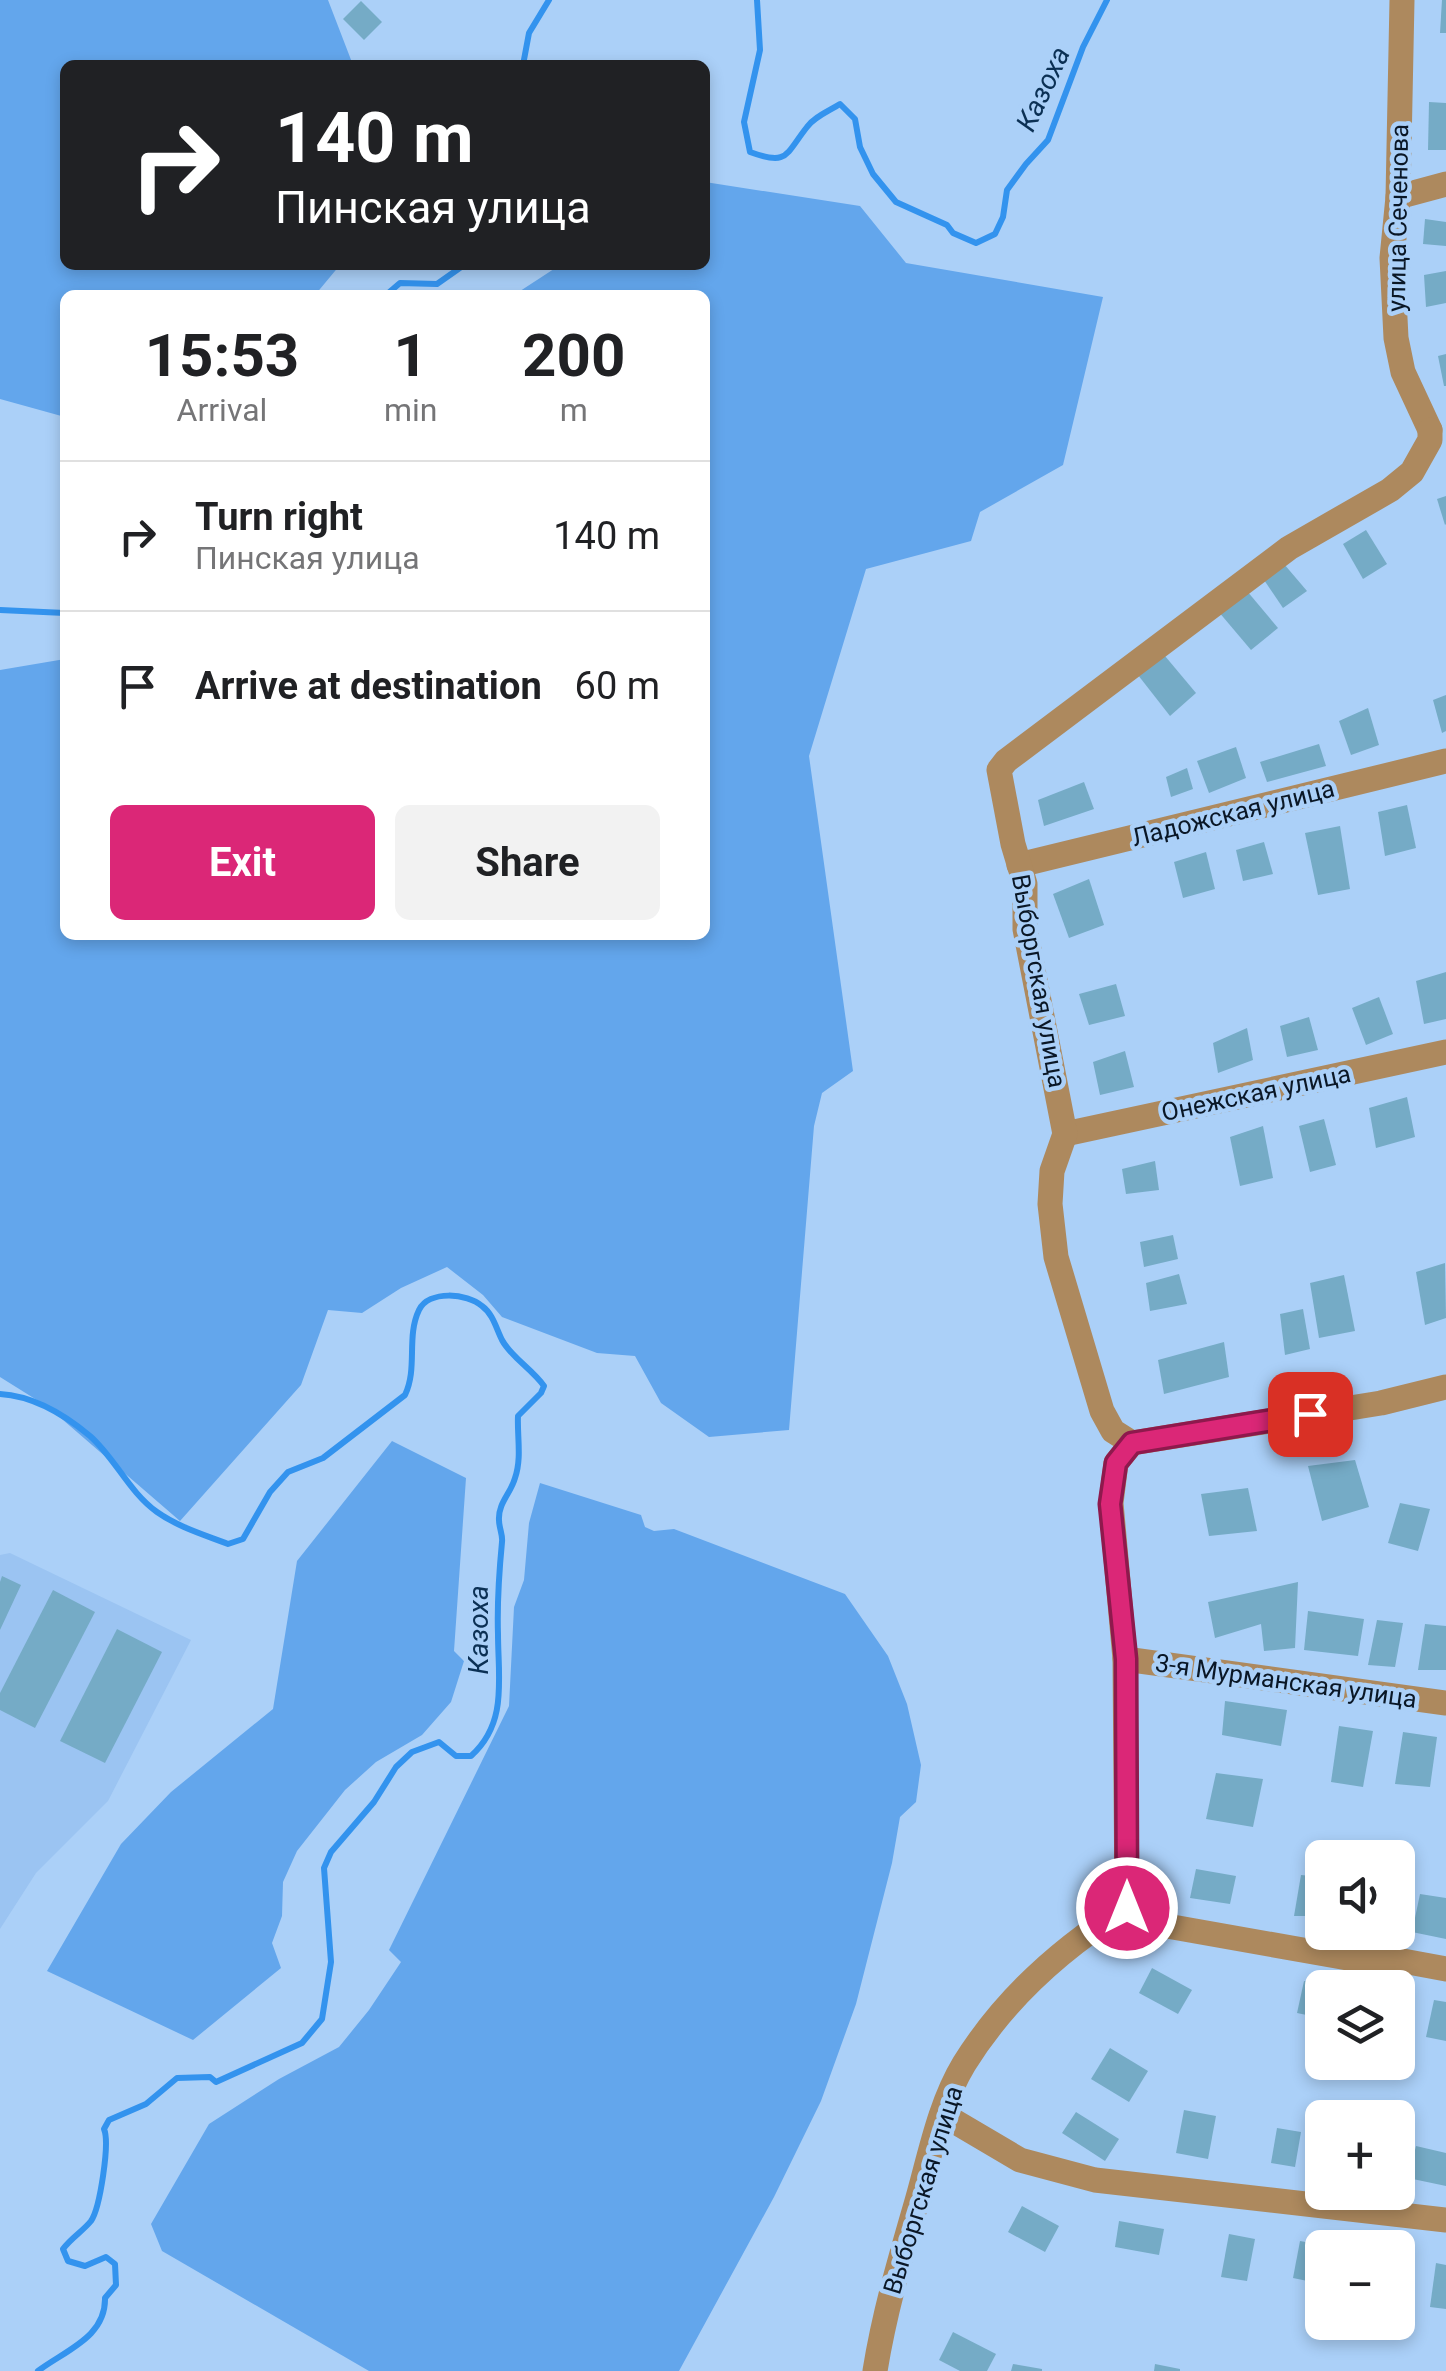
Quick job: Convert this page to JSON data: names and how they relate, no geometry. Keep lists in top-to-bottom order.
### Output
{
  "streets": {
    "street": [
      "улица Сеченова",
      "Ладожская улица",
      "Выборгская улица",
      "Онежская улица",
      "3-я Мурманская улица"
    ]
  },
  "crossings": [
    ["улица Сеченова", "Выборгская улица"],
    ["Ладожская улица", "Выборгская улица"],
    ["Выборгская улица", "Онежская улица"]
  ],
  "water": ["Казоха"],
  "page": {
    "turn": ["140 m", "Пинская улица"],
    "eta": [
      "15:53",
      "Arrival",
      "1",
      "min",
      "200",
      "m"
    ],
    "list": [
      {
        "name": "Turn right",
        "note": "Пинская улица",
        "value": "140 m"
      },
      {
        "name": "Arrive at destination",
        "value": "60 m"
      }
    ],
    "buttons": ["Exit", "Share"],
    "map_buttons": ["+", "−"]
  }
}
